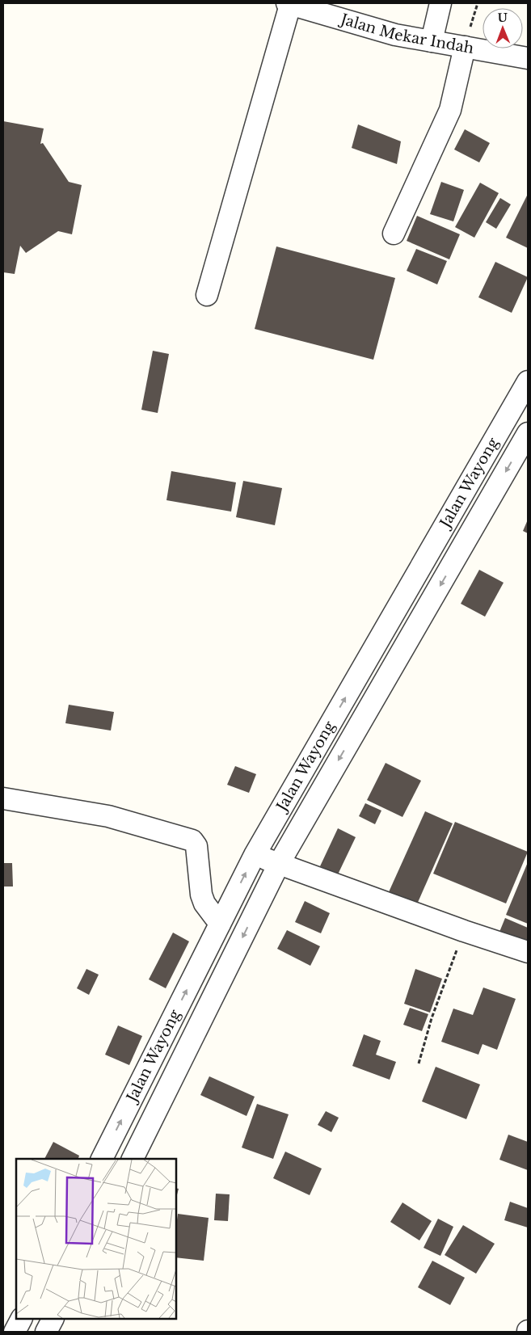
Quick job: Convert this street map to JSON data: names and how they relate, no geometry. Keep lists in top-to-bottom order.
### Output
{
  "streets": {
    "street": ["Jalan Mekar Indah", "Jalan Wayong"]
  },
  "north": "top"
}
